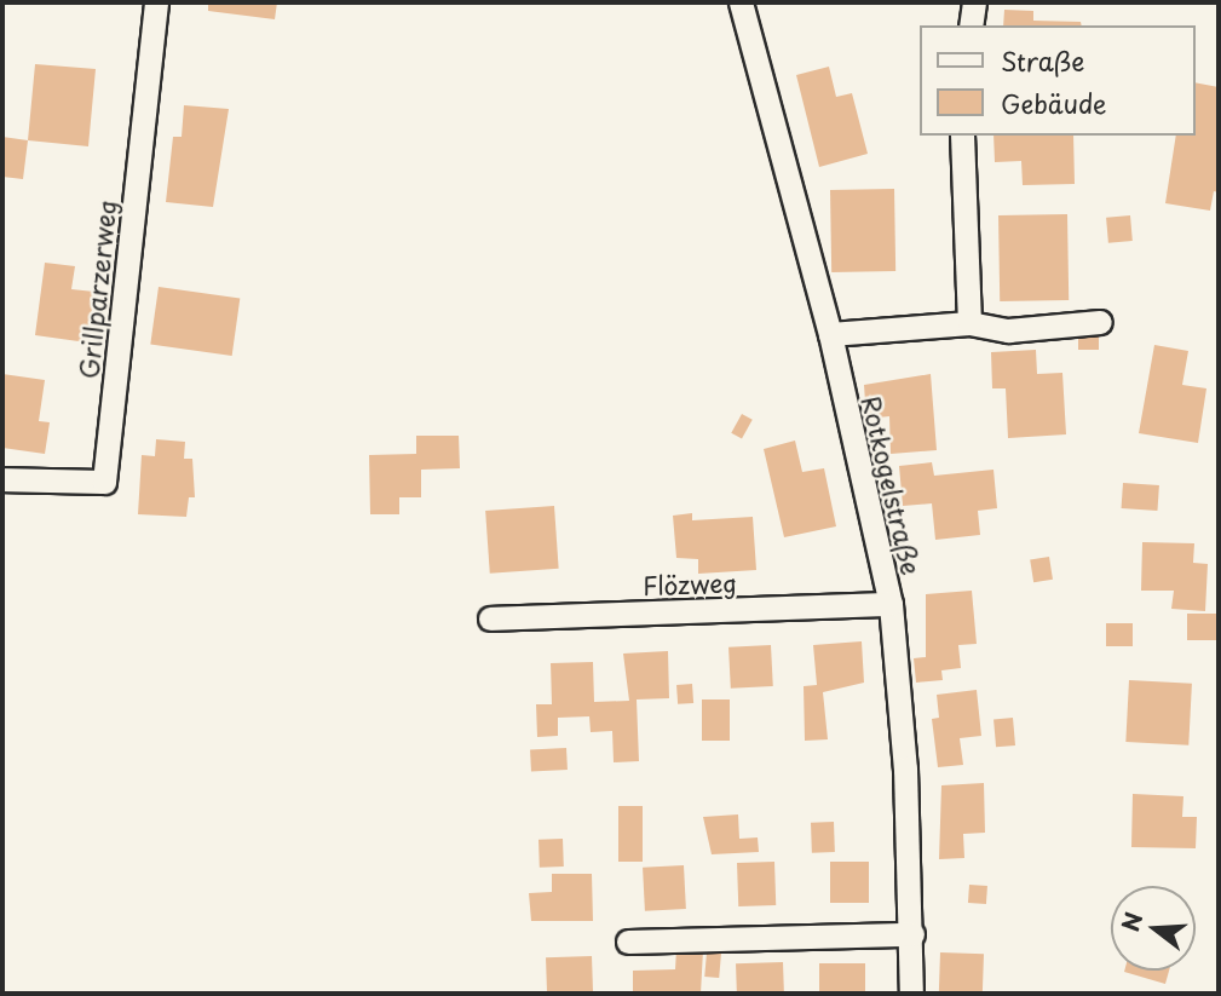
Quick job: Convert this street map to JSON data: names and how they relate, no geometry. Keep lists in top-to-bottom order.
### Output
{
  "streets": {
    "street": ["Grillparzerweg", "Rotkogelstraße", "Flözweg"]
  },
  "crossings": [
    ["Rotkogelstraße", "Flözweg"]
  ],
  "legend": ["Straße", "Gebäude"],
  "north": "left"
}
